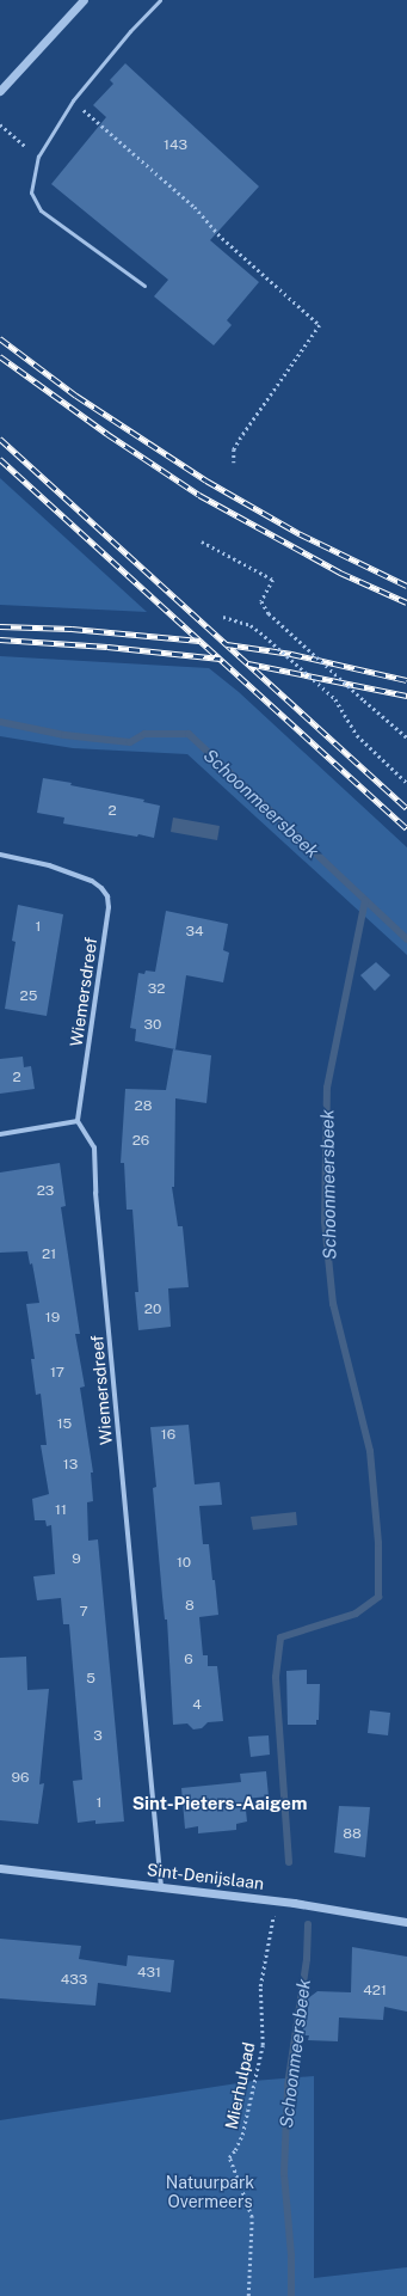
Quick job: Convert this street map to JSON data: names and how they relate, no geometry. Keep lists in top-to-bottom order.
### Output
{
  "streets": {
    "street": ["Wiemersdreef", "Sint-Denijslaan"],
    "path": ["Mierhulpad"]
  },
  "crossings": [
    ["Wiemersdreef", "Sint-Denijslaan"],
    ["Sint-Denijslaan", "Mierhulpad"]
  ],
  "districts": ["Sint-Pieters-Aaigem"],
  "water": ["Schoonmeersbeek"],
  "parks": ["Natuurpark Overmeers"],
  "house_numbers": [
    "143",
    "2",
    "1",
    "34",
    "32",
    "25",
    "30",
    "2",
    "28",
    "26",
    "23",
    "21",
    "20",
    "19",
    "17",
    "15",
    "16",
    "13",
    "11",
    "9",
    "10",
    "8",
    "7",
    "6",
    "5",
    "4",
    "3",
    "96",
    "1",
    "88",
    "431",
    "433",
    "421"
  ]
}
